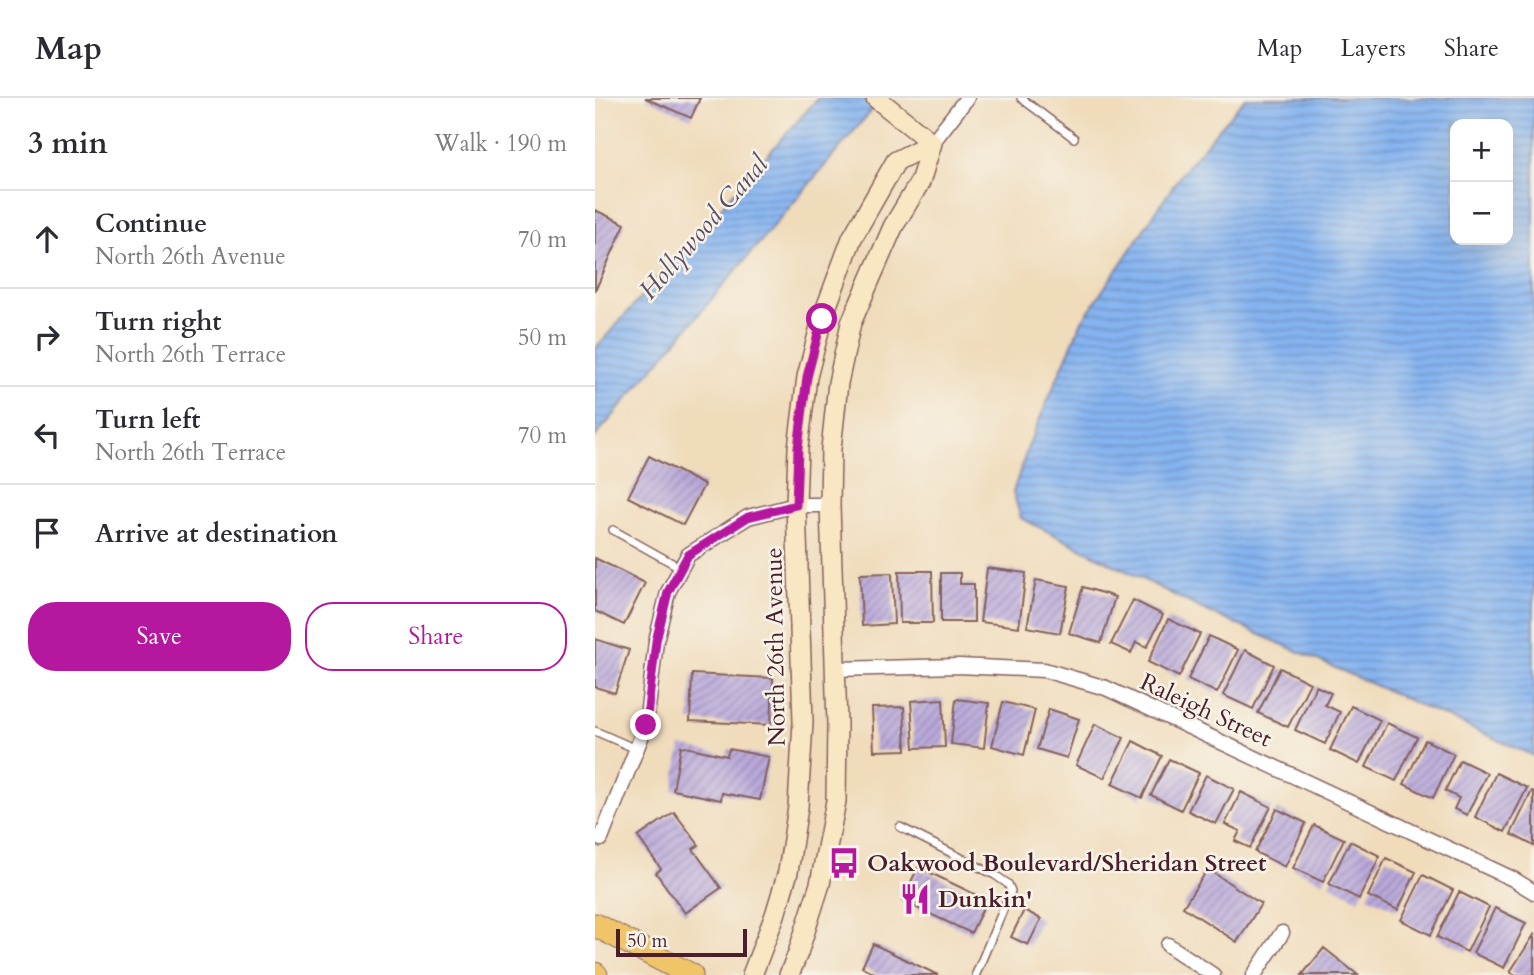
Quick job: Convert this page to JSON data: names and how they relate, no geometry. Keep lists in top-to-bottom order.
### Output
{
  "streets": {
    "street": ["North 26th Avenue", "Raleigh Street"]
  },
  "crossings": [
    ["North 26th Avenue", "Raleigh Street"]
  ],
  "water": ["Hollywood Canal"],
  "places": {
    "bus stop": ["Oakwood Boulevard/Sheridan Street"],
    "restaurant": ["Dunkin'"]
  },
  "scale_bar": "50 m",
  "page": {
    "header": "Map",
    "nav": ["Map", "Layers", "Share"],
    "heading": ["3 min", "Walk · 190 m"],
    "map_buttons": ["+", "−"],
    "list": [
      ["Continue", "North 26th Avenue", "70 m"],
      ["Turn right", "North 26th Terrace", "50 m"],
      ["Turn left", "North 26th Terrace", "70 m"],
      "Arrive at destination"
    ],
    "buttons": ["Save", "Share"],
    "scale": "50 m"
  }
}
